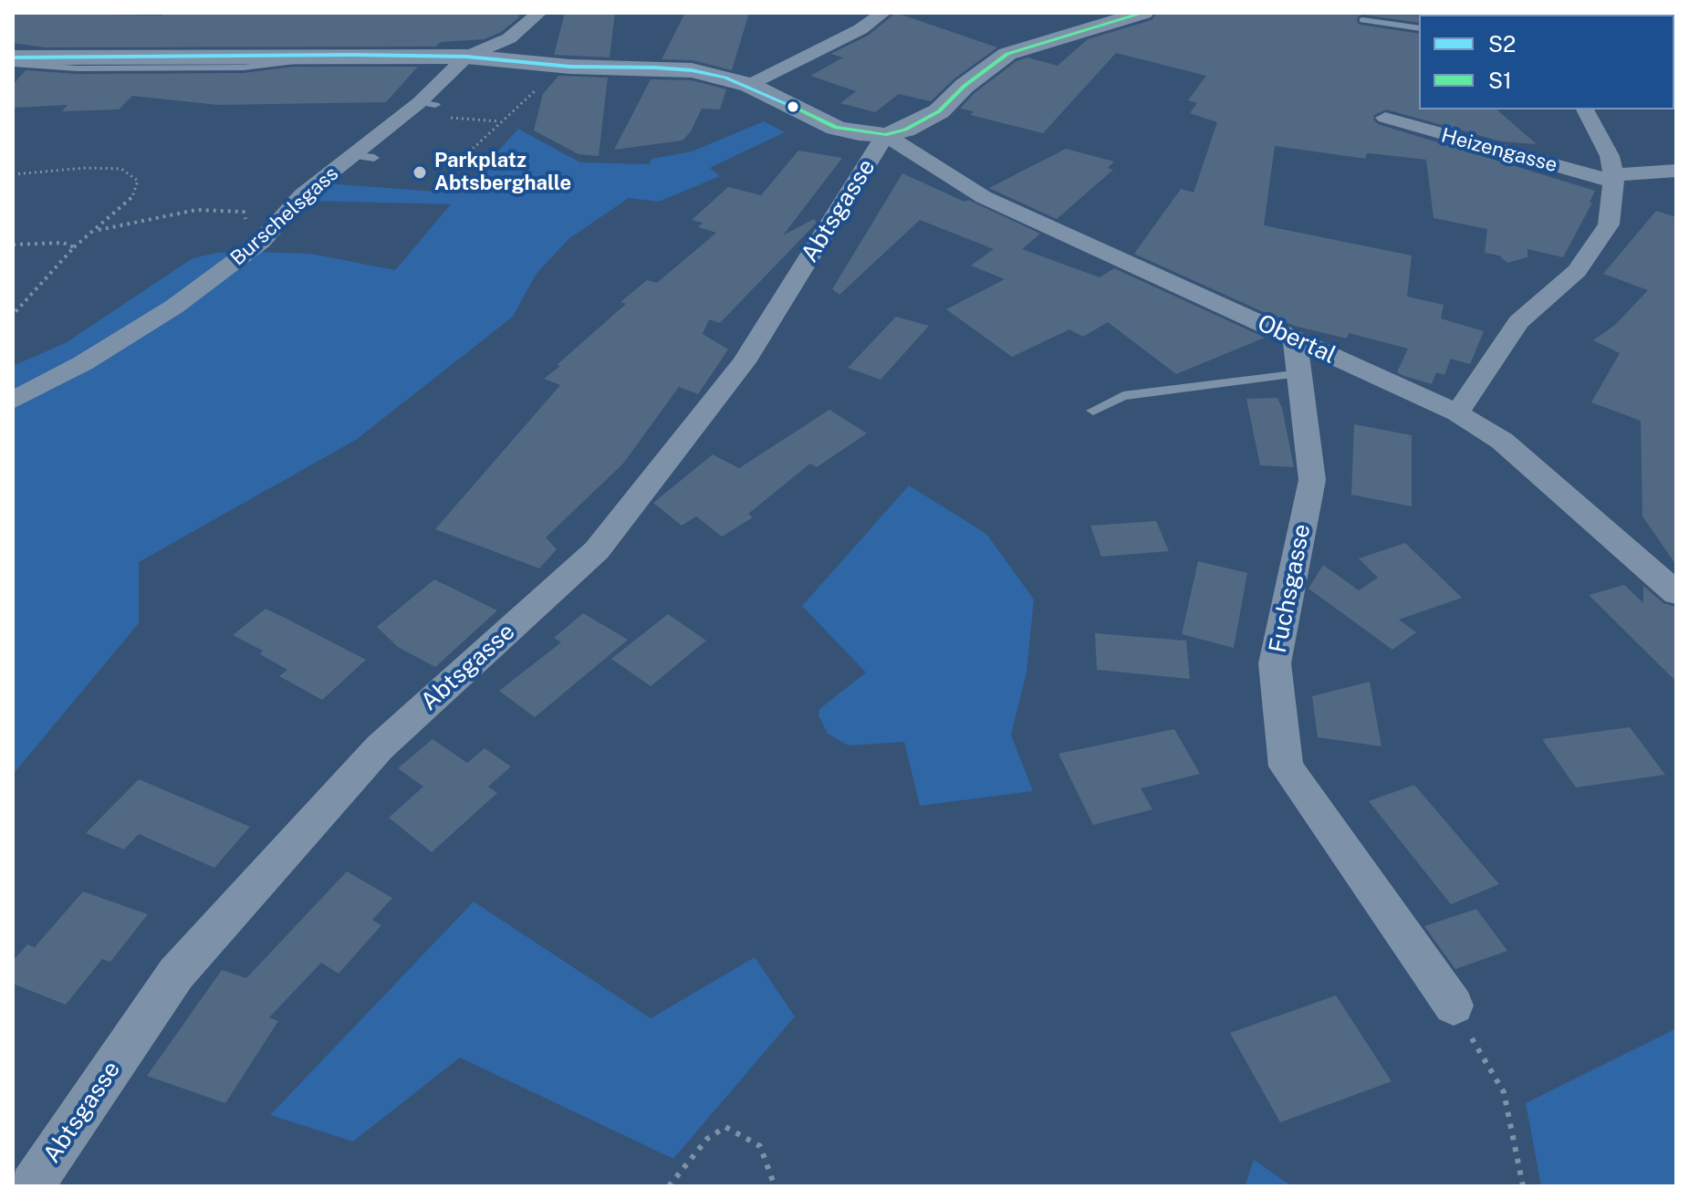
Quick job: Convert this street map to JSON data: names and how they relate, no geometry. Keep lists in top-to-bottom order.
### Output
{
  "streets": {
    "street": [
      "Heizengasse",
      "Abtsgasse",
      "Burschelsgass",
      "Obertal",
      "Fuchsgasse"
    ]
  },
  "crossings": [
    ["Abtsgasse", "Obertal"],
    ["Obertal", "Fuchsgasse"]
  ],
  "places": ["Parkplatz Abtsberghalle"],
  "lines": ["transit line S1", "transit line S2"],
  "legend": ["S2", "S1"]
}
